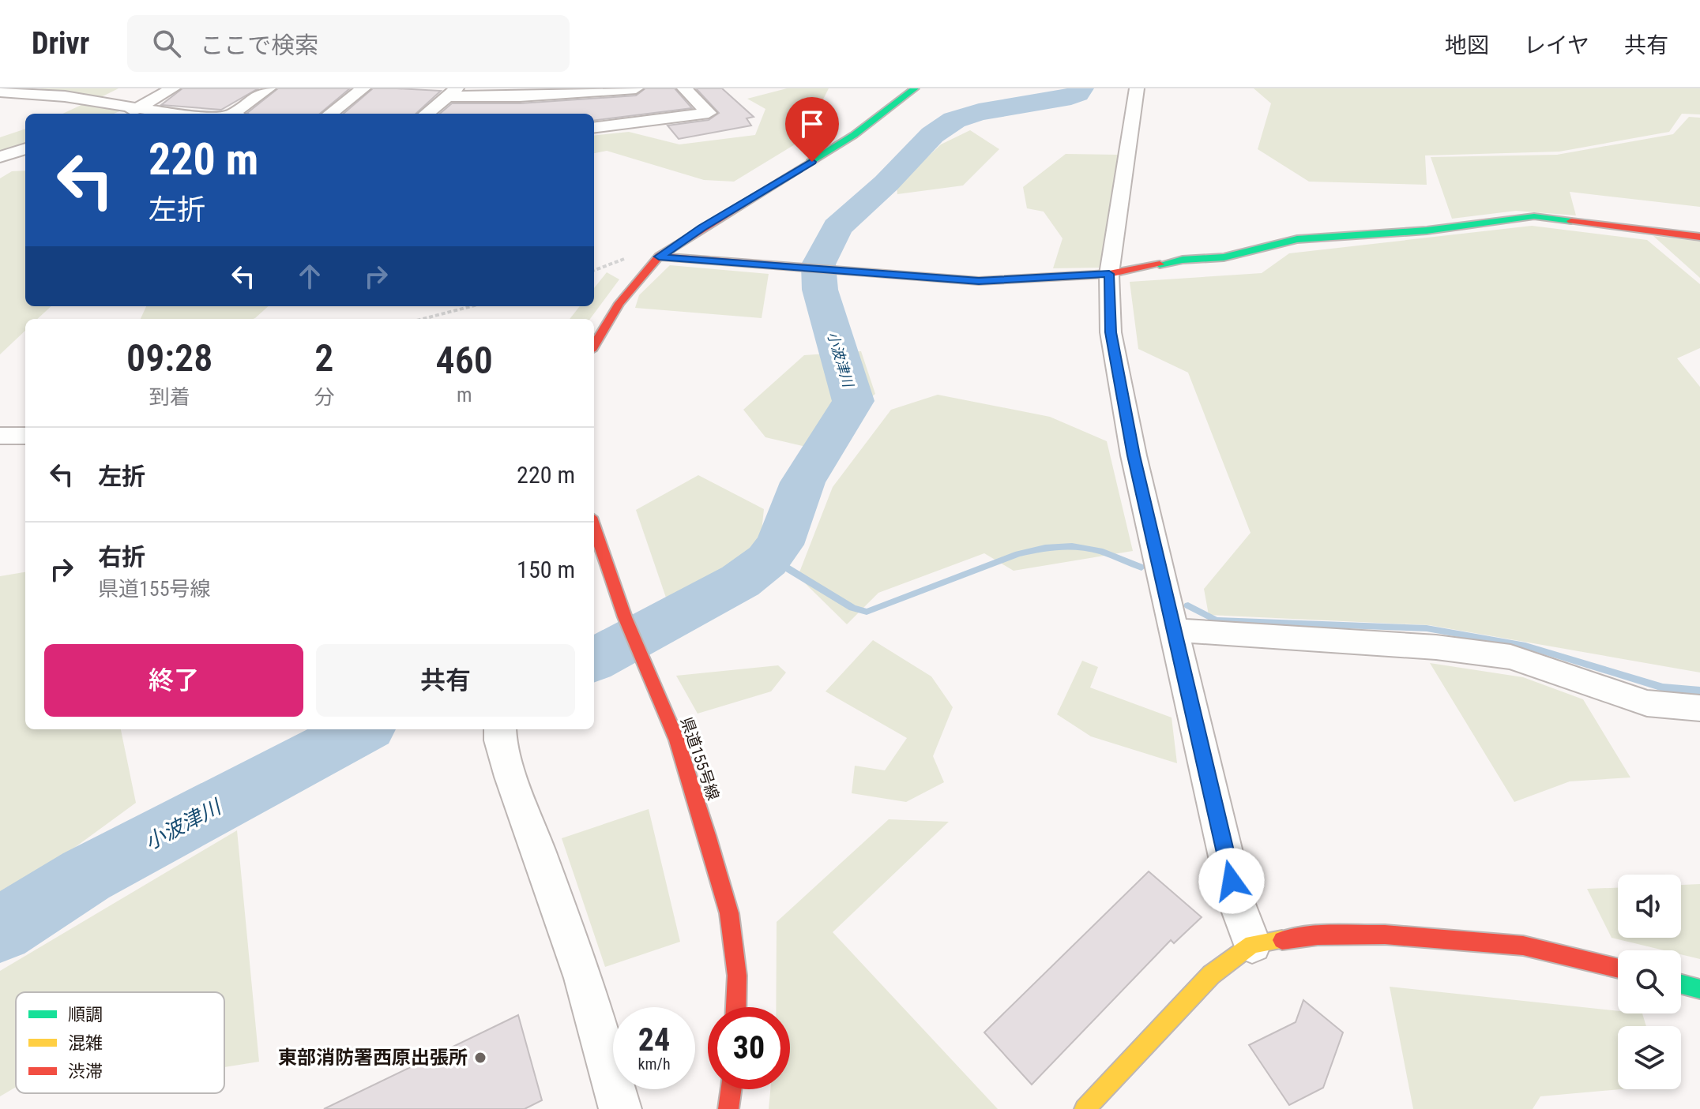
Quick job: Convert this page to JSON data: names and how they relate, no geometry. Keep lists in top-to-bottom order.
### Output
{
  "streets": {
    "street": ["県道155号線"]
  },
  "water": ["小波津川"],
  "places": ["東部消防署西原出張所"],
  "legend": ["順調", "混雑", "渋滞"],
  "page": {
    "header": "Drivr",
    "search": "ここで検索",
    "nav": ["地図", "レイヤ", "共有"],
    "turn": ["220 m", "左折"],
    "eta": [
      "09:28",
      "到着",
      "2",
      "分",
      "460",
      "m"
    ],
    "list": [
      {
        "name": "左折",
        "value": "220 m"
      },
      {
        "name": "右折",
        "note": "県道155号線",
        "value": "150 m"
      }
    ],
    "buttons": ["終了", "共有"],
    "speed": "24 km/h",
    "limit": "30"
  }
}
